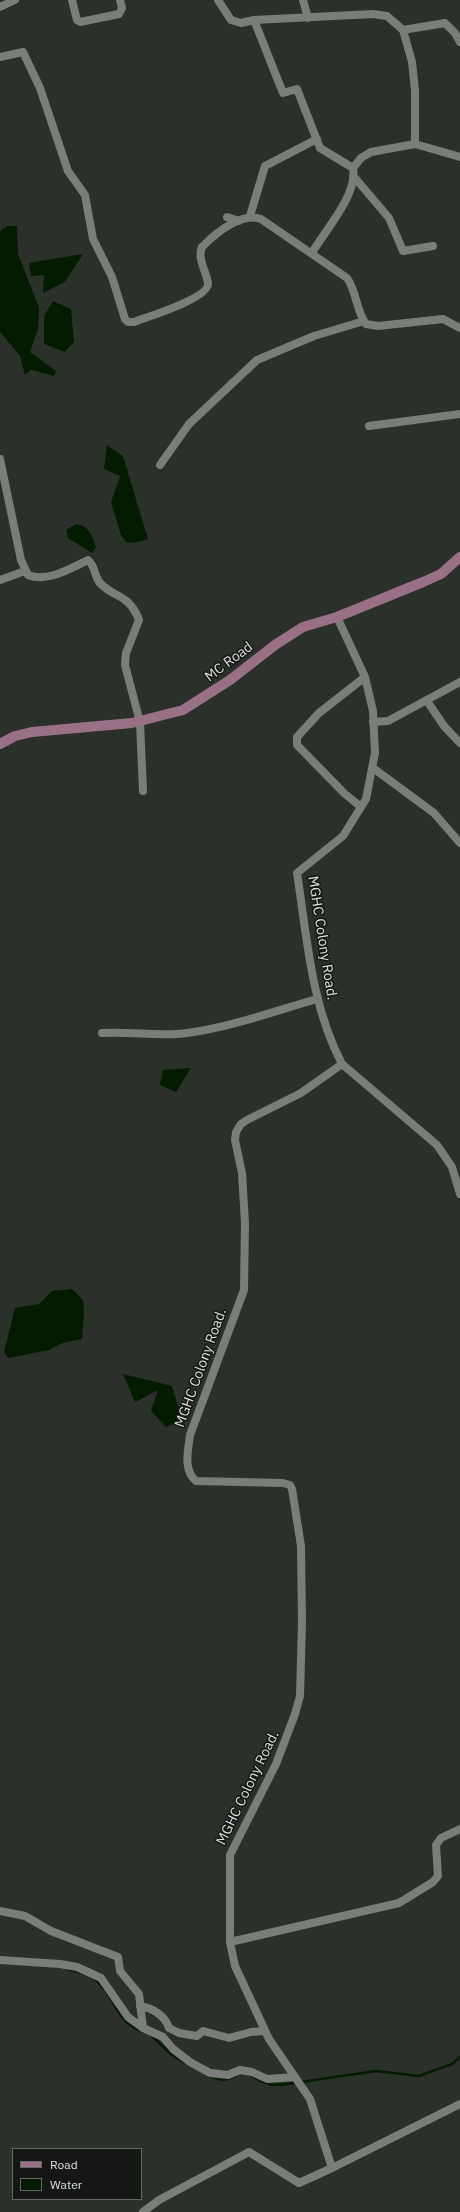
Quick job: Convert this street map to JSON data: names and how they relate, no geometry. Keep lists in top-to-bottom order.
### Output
{
  "streets": {
    "main road": ["MC Road"],
    "street": ["MGHC Colony Road."]
  },
  "crossings": [
    ["MC Road", "MGHC Colony Road."]
  ],
  "legend": ["Road", "Water"]
}
